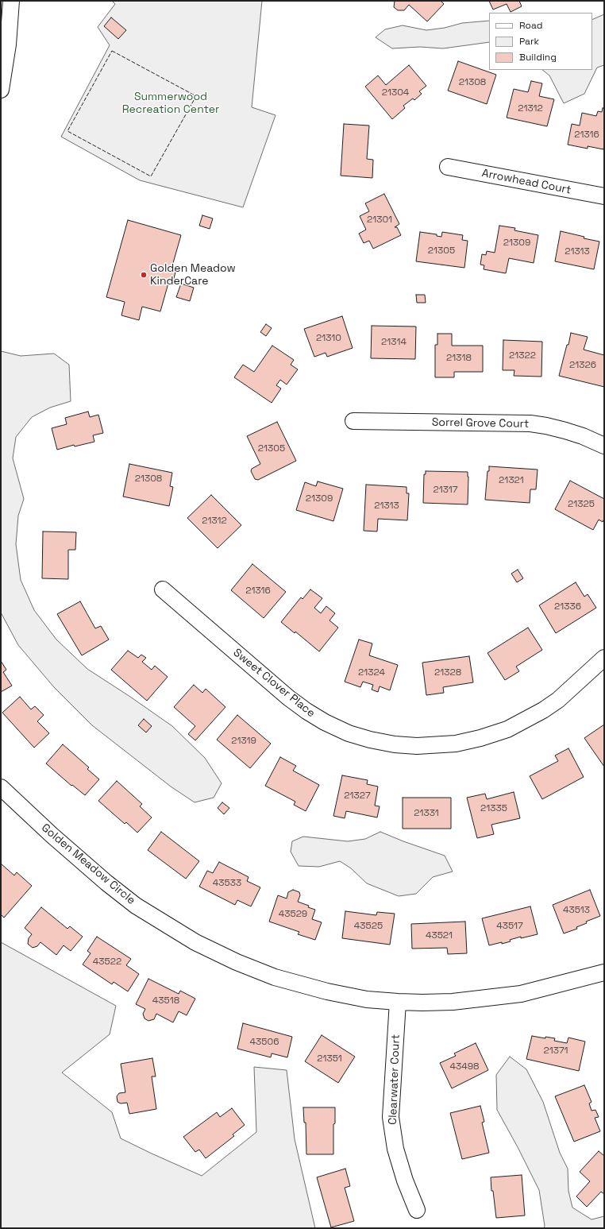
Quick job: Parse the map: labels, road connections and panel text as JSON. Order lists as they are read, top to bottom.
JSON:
{
  "streets": {
    "street": [
      "Arrowhead Court",
      "Sorrel Grove Court",
      "Sweet Clover Place",
      "Golden Meadow Circle",
      "Clearwater Court"
    ]
  },
  "crossings": [
    ["Golden Meadow Circle", "Clearwater Court"]
  ],
  "parks": ["Summerwood Recreation Center"],
  "places": ["Golden Meadow KinderCare"],
  "house_numbers": [
    "21308",
    "21304",
    "21312",
    "21316",
    "21301",
    "21309",
    "21305",
    "21313",
    "21310",
    "21314",
    "21322",
    "21318",
    "21326",
    "21305",
    "21308",
    "21321",
    "21317",
    "21309",
    "21325",
    "21313",
    "21312",
    "21316",
    "21336",
    "21324",
    "21328",
    "21319",
    "21327",
    "21335",
    "21331",
    "43533",
    "43513",
    "43529",
    "43525",
    "43517",
    "43521",
    "43522",
    "43518",
    "43506",
    "21371",
    "21351",
    "43498"
  ],
  "legend": ["Road", "Park", "Building"]
}
